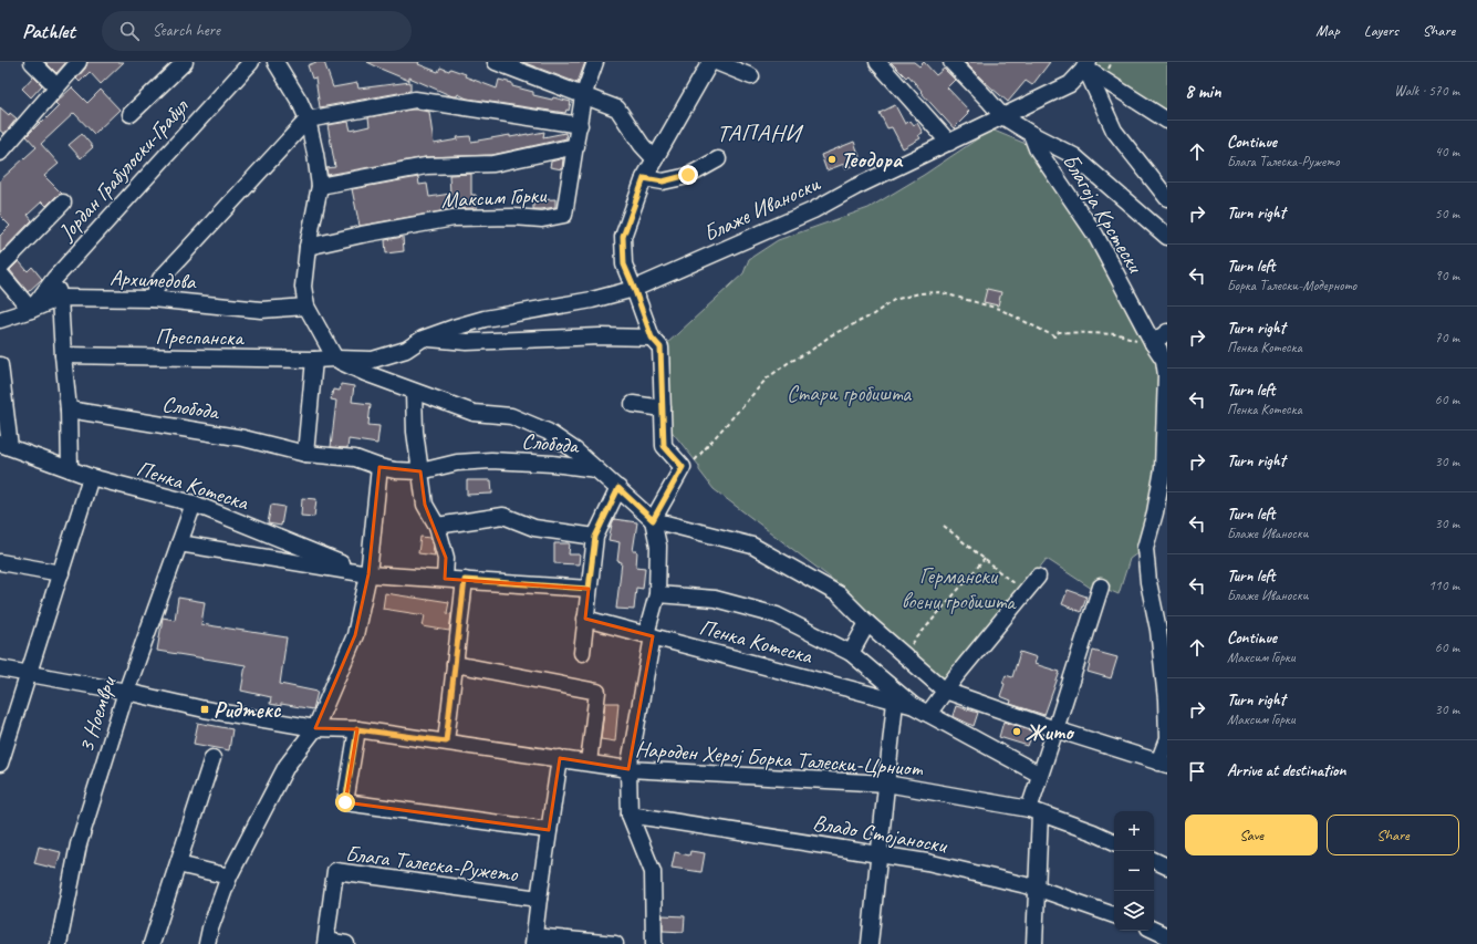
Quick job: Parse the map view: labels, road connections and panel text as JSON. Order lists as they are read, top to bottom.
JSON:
{
  "streets": {
    "street": [
      "Јордан Грабулоски-Грабул",
      "Максим Горки",
      "Блаже Иваноски",
      "Благоја Крстески",
      "Архимедова",
      "Преспанска",
      "Слобода",
      "Пенка Котеска",
      "3 Ноември",
      "Народен Херој Борка Талески-Црниот",
      "Владо Стојаноски",
      "Блага Талеска-Ружето"
    ]
  },
  "crossings": [
    ["Јордан Грабулоски-Грабул", "Архимедова"],
    ["Блаже Иваноски", "Преспанска"],
    ["Пенка Котеска", "3 Ноември"],
    ["3 Ноември", "Народен Херој Борка Талески-Црниот"],
    ["Народен Херој Борка Талески-Црниот", "Блага Талеска-Ружето"]
  ],
  "districts": ["ТАПАНИ"],
  "parks": ["Стари гробишта", "Германски воени гробишта"],
  "places": {
    "other": ["Теодора", "Жито"],
    "transit": ["Ридтекс"]
  },
  "page": {
    "header": "Pathlet",
    "search": "Search here",
    "nav": ["Map", "Layers", "Share"],
    "heading": ["8 min", "Walk · 570 m"],
    "list": [
      ["Continue", "Блага Талеска-Ружето", "40 m"],
      ["Turn right", "50 m"],
      ["Turn left", "Борка Талески-Модерното", "90 m"],
      ["Turn right", "Пенка Котеска", "70 m"],
      ["Turn left", "Пенка Котеска", "60 m"],
      ["Turn right", "30 m"],
      ["Turn left", "Блаже Иваноски", "30 m"],
      ["Turn left", "Блаже Иваноски", "110 m"],
      ["Continue", "Максим Горки", "60 m"],
      ["Turn right", "Максим Горки", "30 m"],
      "Arrive at destination"
    ],
    "buttons": ["Save", "Share"],
    "map_buttons": ["+", "−"]
  }
}
